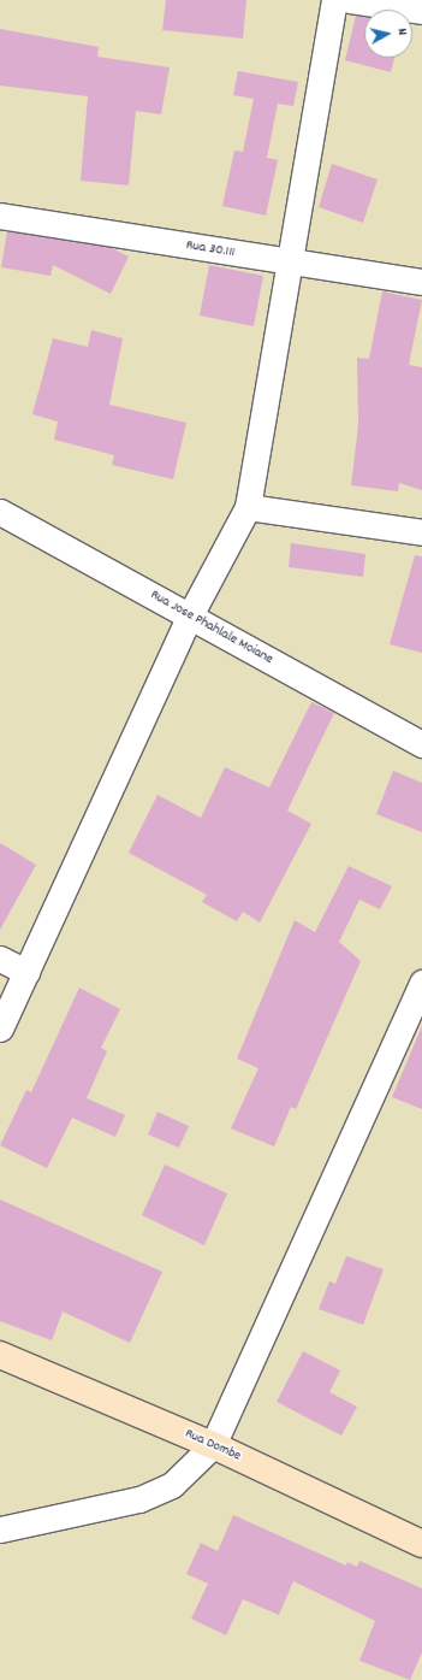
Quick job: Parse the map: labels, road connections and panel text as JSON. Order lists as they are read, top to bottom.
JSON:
{
  "streets": {
    "street": ["Rua 30.111", "Rua Jose Phahlale Moiane", "Rua Dombe"]
  },
  "north": "right"
}
